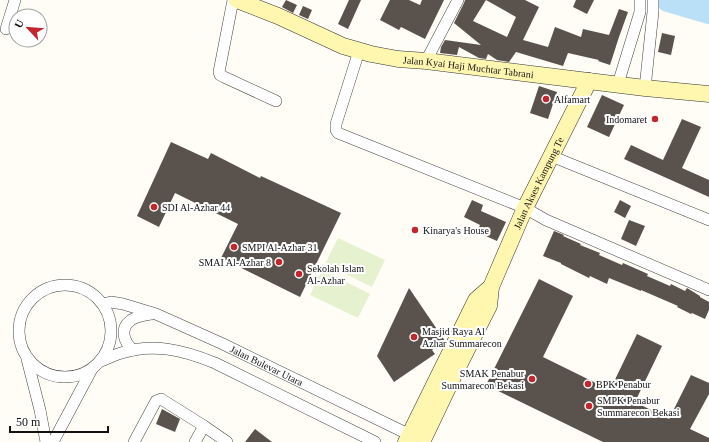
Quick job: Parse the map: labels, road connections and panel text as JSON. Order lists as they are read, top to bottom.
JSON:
{
  "streets": {
    "street": ["Jalan Kyai Haji Muchtar Tabrani", "Jalan Akses Kampung Te", "Jalan Bulevar Utara"]
  },
  "crossings": [
    ["Jalan Kyai Haji Muchtar Tabrani", "Jalan Akses Kampung Te"],
    ["Jalan Akses Kampung Te", "Jalan Bulevar Utara"]
  ],
  "places": [
    "Alfamart",
    "Indomaret",
    "SDI Al-Azhar 44",
    "Kinarya's House",
    "SMPI Al-Azhar 31",
    "SMAI Al-Azhar 8",
    "Sekolah Islam Al-Azhar",
    "Masjid Raya Al Azhar Summarecon",
    "SMAK Penabur Summarecon Bekasi",
    "BPK Penabur",
    "SMPK Penabur Summarecon Bekasi"
  ],
  "scale_bar": "50 m",
  "north": "top left"
}
